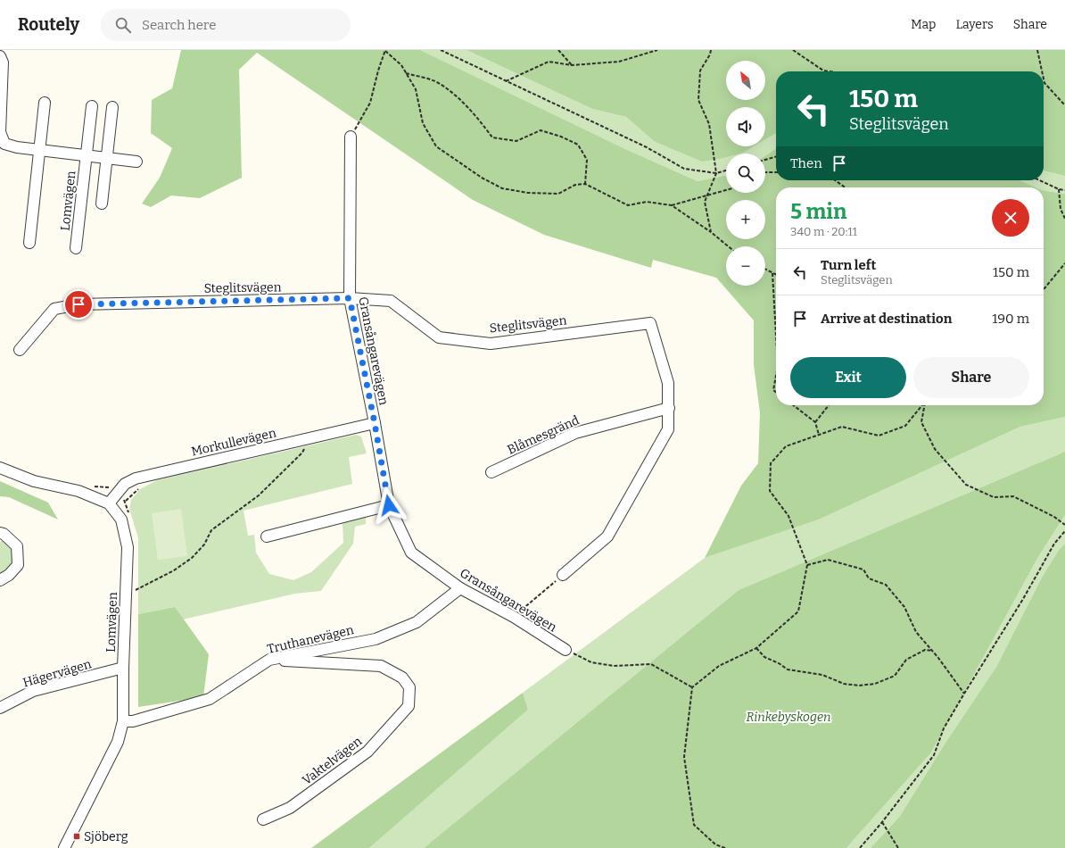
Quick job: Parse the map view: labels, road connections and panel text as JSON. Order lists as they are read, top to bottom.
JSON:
{
  "streets": {
    "street": [
      "Lomvägen",
      "Steglitsvägen",
      "Gransångarevägen",
      "Blåmesgränd",
      "Morkullevägen",
      "Truthanevägen",
      "Hägervägen",
      "Vaktelvägen"
    ]
  },
  "crossings": [
    ["Lomvägen", "Morkullevägen"],
    ["Lomvägen", "Truthanevägen"],
    ["Lomvägen", "Hägervägen"],
    ["Steglitsvägen", "Gransångarevägen"],
    ["Steglitsvägen", "Blåmesgränd"],
    ["Gransångarevägen", "Morkullevägen"],
    ["Gransångarevägen", "Truthanevägen"],
    ["Truthanevägen", "Vaktelvägen"]
  ],
  "parks": ["Rinkebyskogen"],
  "places": {
    "transit": ["Sjöberg"]
  },
  "north": "top left",
  "page": {
    "header": "Routely",
    "search": "Search here",
    "nav": ["Map", "Layers", "Share"],
    "map_buttons": ["+", "−"],
    "turn": ["150 m", "Steglitsvägen"],
    "then": "Then",
    "heading": ["5 min", "340 m · 20:11"],
    "list": [
      {
        "name": "Turn left",
        "note": "Steglitsvägen",
        "value": "150 m"
      },
      {
        "name": "Arrive at destination",
        "value": "190 m"
      }
    ],
    "buttons": ["Exit", "Share"]
  }
}
